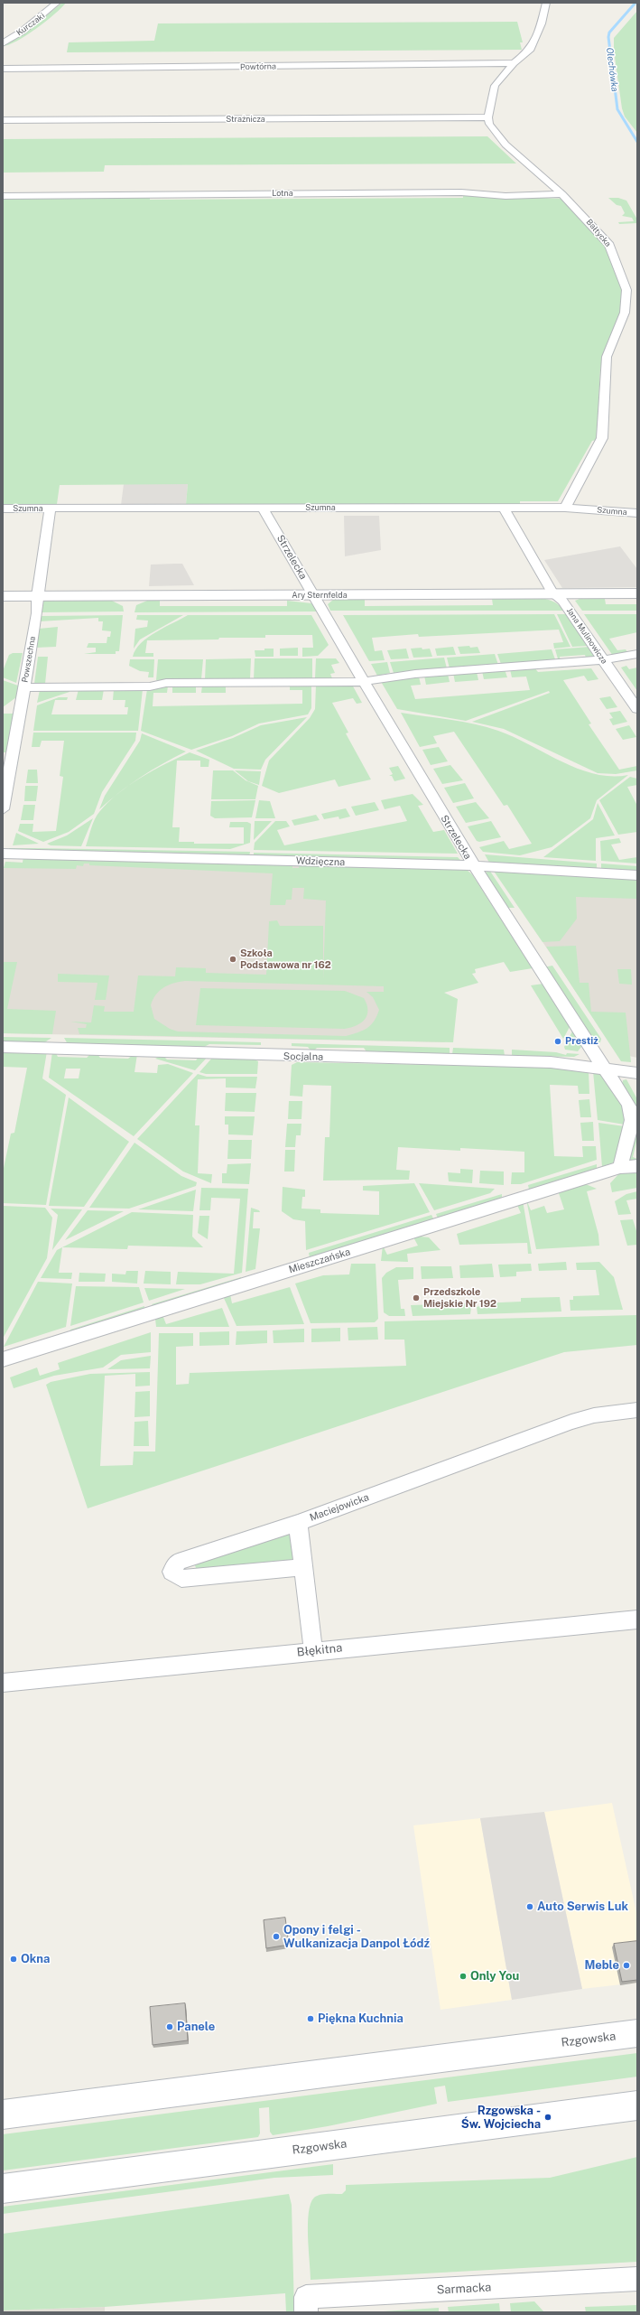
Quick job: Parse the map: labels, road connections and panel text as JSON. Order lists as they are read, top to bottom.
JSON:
{
  "streets": {
    "main road": ["Rzgowska"],
    "street": [
      "Kurczaki",
      "Powtórna",
      "Strażnicza",
      "Lotna",
      "Bałtycka",
      "Szumna",
      "Strzelecka",
      "Ary Sternfelda",
      "Jana Mulinowicza",
      "Powszechna",
      "Wdzięczna",
      "Socjalna",
      "Mieszczańska",
      "Maciejowicka",
      "Błękitna",
      "Sarmacka"
    ]
  },
  "crossings": [
    ["Strażnicza", "Bałtycka"],
    ["Lotna", "Bałtycka"],
    ["Bałtycka", "Szumna"],
    ["Szumna", "Strzelecka"],
    ["Szumna", "Jana Mulinowicza"],
    ["Szumna", "Powszechna"],
    ["Strzelecka", "Ary Sternfelda"],
    ["Strzelecka", "Wdzięczna"],
    ["Strzelecka", "Socjalna"],
    ["Strzelecka", "Mieszczańska"],
    ["Ary Sternfelda", "Jana Mulinowicza"],
    ["Ary Sternfelda", "Powszechna"]
  ],
  "water": ["Olechówka"],
  "places": [
    "Szkoła Podstawowa nr 162",
    "Prestiż",
    "Przedszkole Miejskie Nr 192",
    "Auto Serwis Luk",
    "Opony i felgi - Wulkanizacja Danpol Łódź",
    "Okna",
    "Meble",
    "Only You",
    "Piękna Kuchnia",
    "Panele",
    "Rzgowska - Św. Wojciecha"
  ]
}
